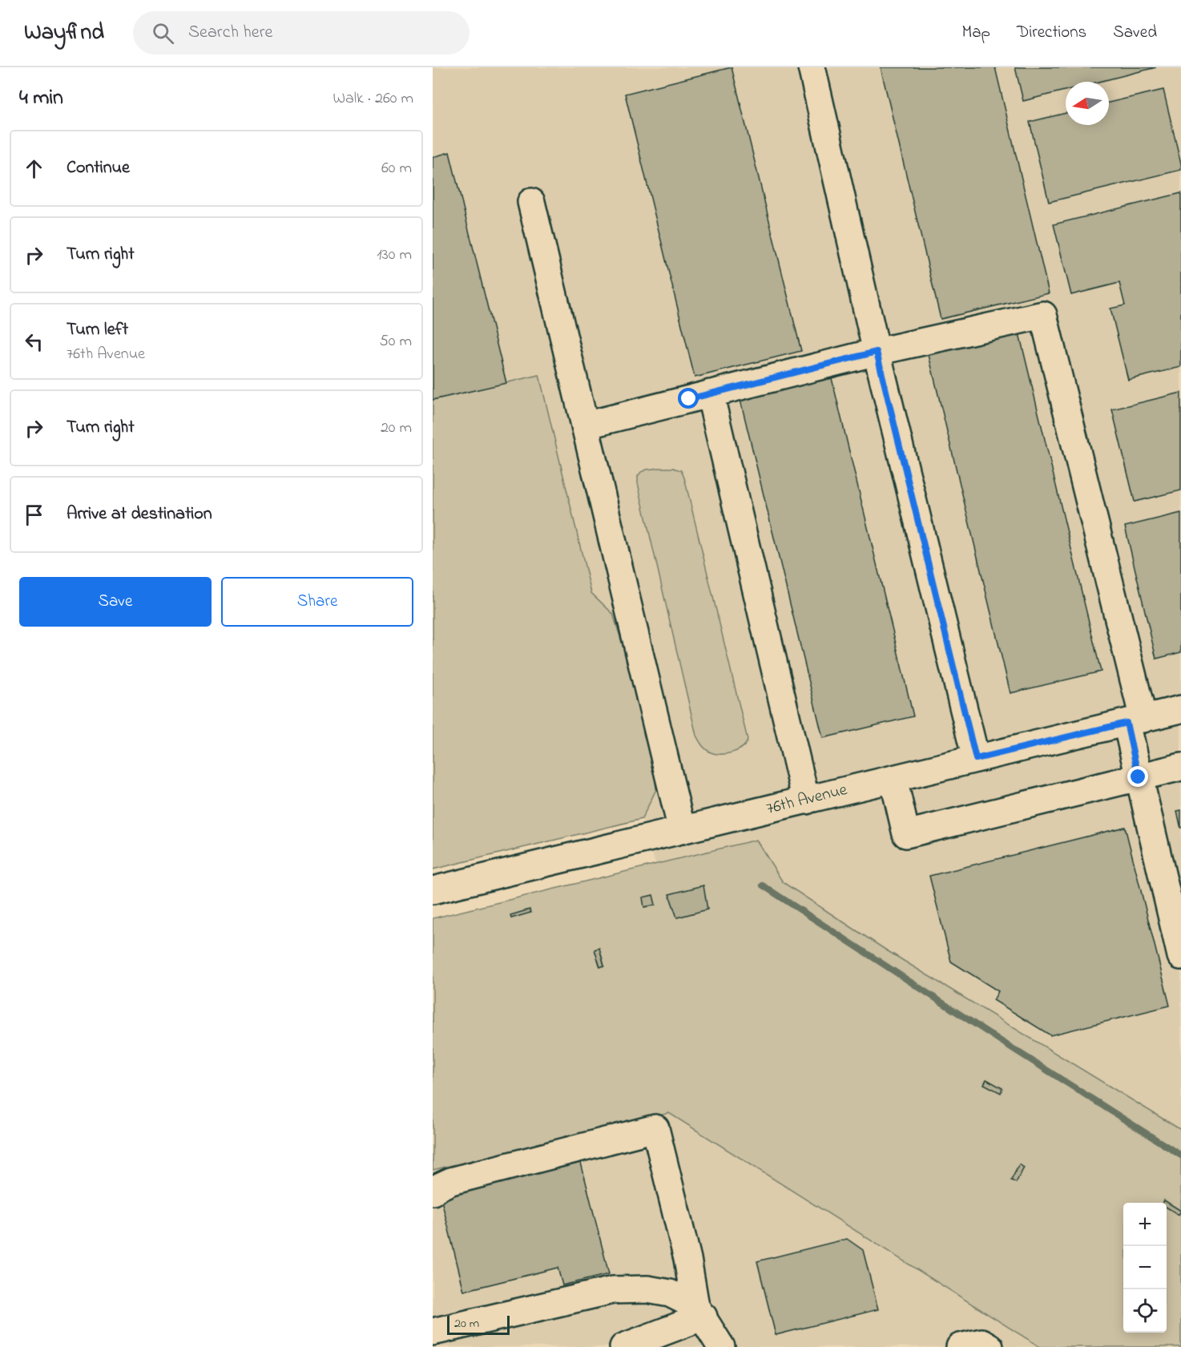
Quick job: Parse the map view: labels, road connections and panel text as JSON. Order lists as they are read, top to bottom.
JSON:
{
  "streets": {
    "street": ["76th Avenue"]
  },
  "scale_bar": "20 m",
  "north": "left",
  "page": {
    "header": "Wayfind",
    "search": "Search here",
    "nav": ["Map", "Directions", "Saved"],
    "heading": ["4 min", "Walk · 260 m"],
    "list": [
      ["Continue", "60 m"],
      ["Turn right", "130 m"],
      ["Turn left", "76th Avenue", "50 m"],
      ["Turn right", "20 m"],
      "Arrive at destination"
    ],
    "buttons": ["Save", "Share"],
    "map_buttons": ["+", "−"],
    "scale": "20 m"
  }
}
